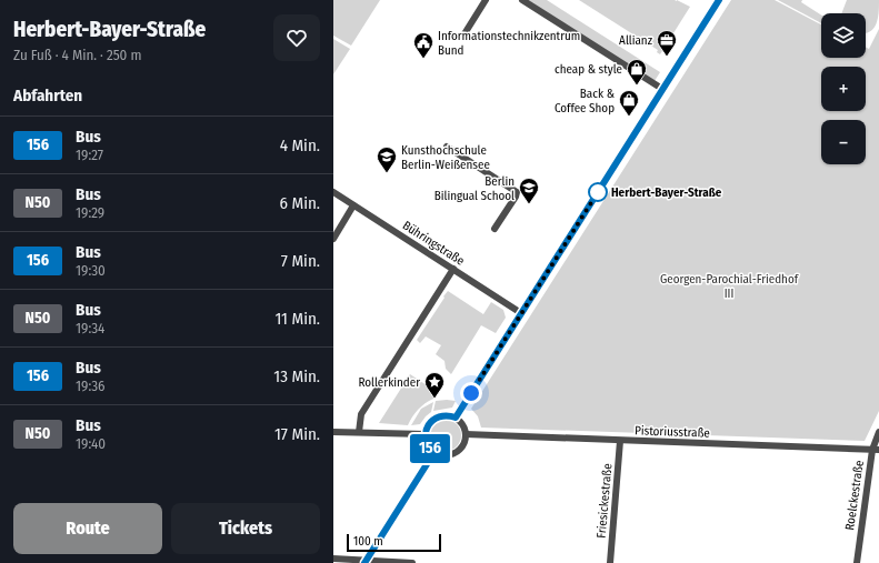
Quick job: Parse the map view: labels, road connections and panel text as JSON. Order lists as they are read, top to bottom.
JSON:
{
  "streets": {
    "street": [
      "Bühringstraße",
      "Pistoriusstraße",
      "Roelckestraße",
      "Friesickestraße"
    ]
  },
  "crossings": [
    ["Pistoriusstraße", "Roelckestraße"],
    ["Pistoriusstraße", "Friesickestraße"]
  ],
  "parks": ["Georgen-Parochial-Friedhof III"],
  "places": {
    "office": ["Allianz"],
    "public building": ["Informationstechnikzentrum Bund"],
    "shop": ["cheap & style", "Back & Coffee Shop"],
    "school or university": ["Kunsthochschule Berlin-Weißensee", "Berlin Bilingual School"],
    "other": ["Herbert-Bayer-Straße"],
    "place": ["Rollerkinder"]
  },
  "lines": ["bus line 156"],
  "scale_bar": "100 m",
  "page": {
    "heading": [
      ["Herbert-Bayer-Straße", "Zu Fuß · 4 Min. · 250 m"],
      "Abfahrten"
    ],
    "on_map": "156",
    "map_buttons": ["+", "−"],
    "list": [
      {
        "mark": "156",
        "name": "Bus",
        "note": "19:27",
        "value": "4 Min."
      },
      {
        "mark": "N50",
        "name": "Bus",
        "note": "19:29",
        "value": "6 Min."
      },
      {
        "mark": "156",
        "name": "Bus",
        "note": "19:30",
        "value": "7 Min."
      },
      {
        "mark": "N50",
        "name": "Bus",
        "note": "19:34",
        "value": "11 Min."
      },
      {
        "mark": "156",
        "name": "Bus",
        "note": "19:36",
        "value": "13 Min."
      },
      {
        "mark": "N50",
        "name": "Bus",
        "note": "19:40",
        "value": "17 Min."
      }
    ],
    "buttons": ["Route", "Tickets"],
    "scale": "100 m"
  }
}
